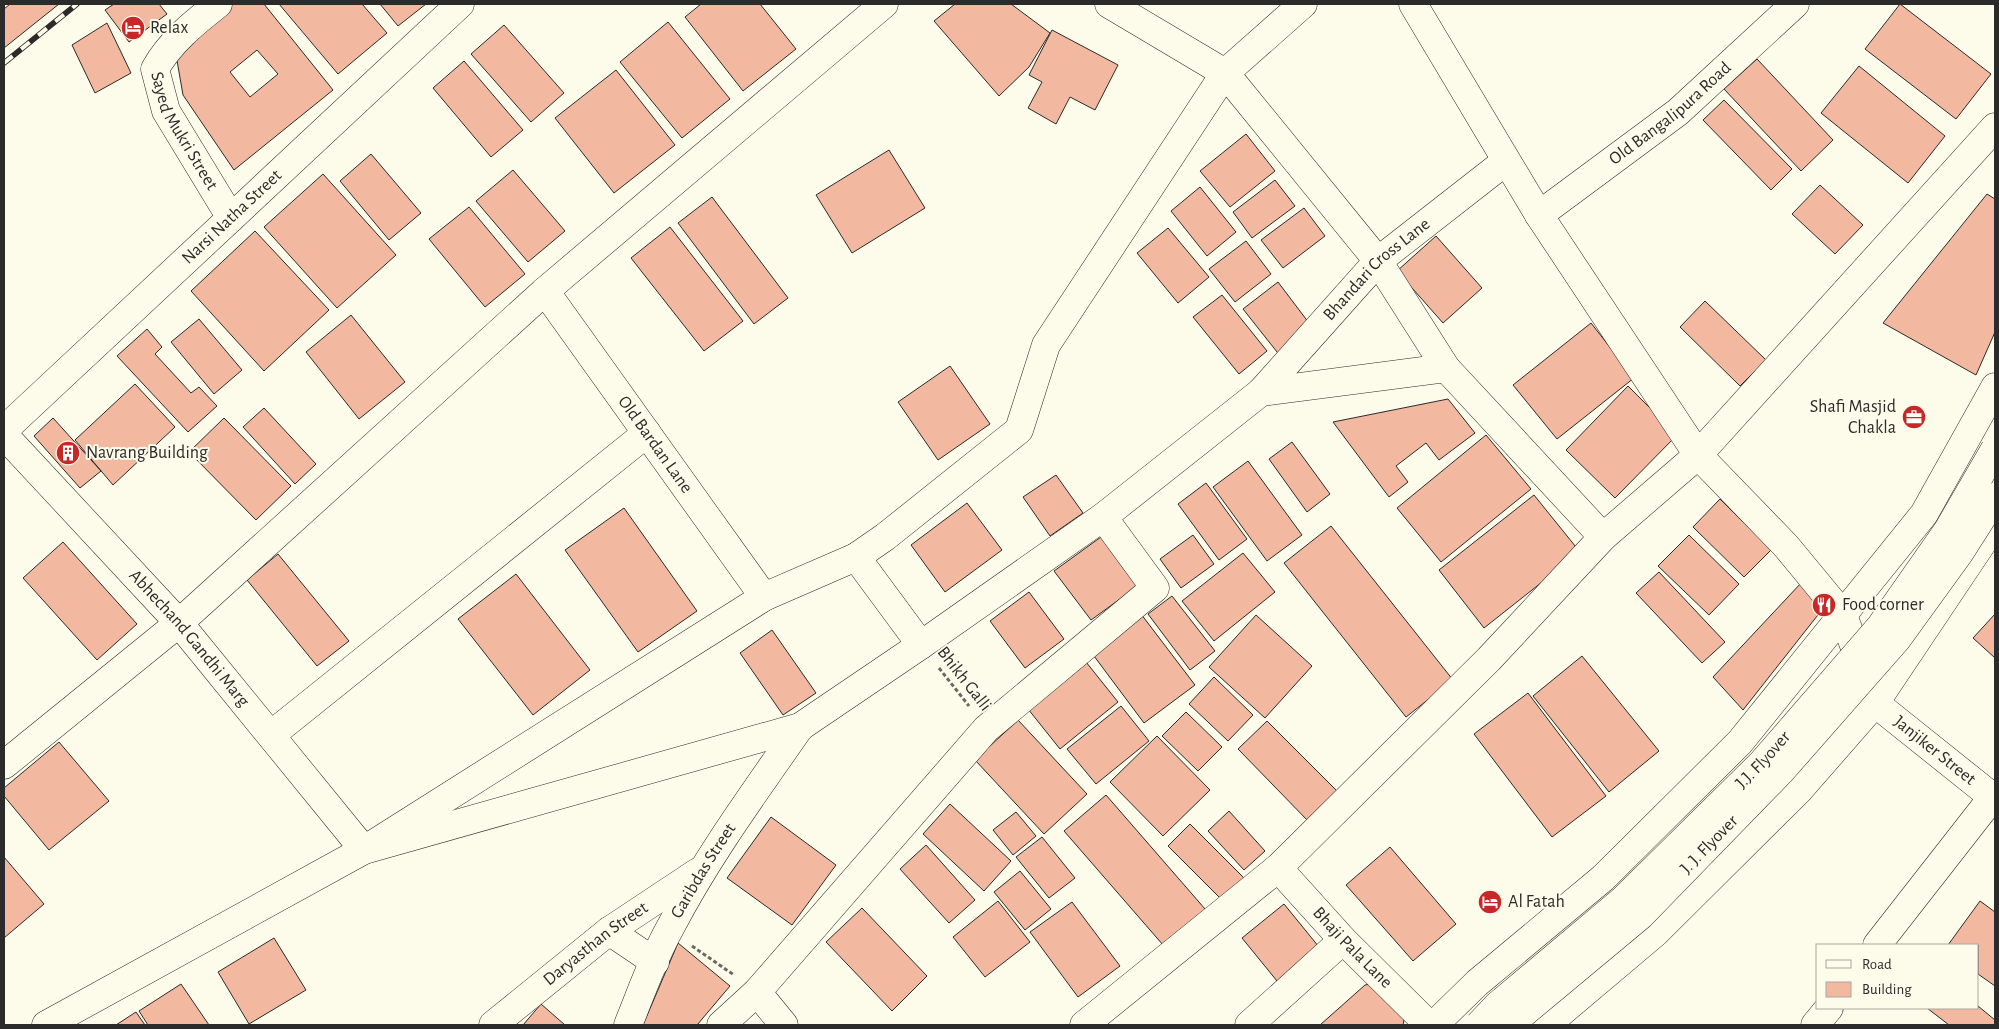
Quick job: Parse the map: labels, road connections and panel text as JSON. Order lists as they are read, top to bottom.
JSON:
{
  "streets": {
    "street": [
      "Old Bangalipura Road",
      "Sayed Mukri Street",
      "Narsi Natha Street",
      "Bhandari Cross Lane",
      "Old Bardan Lane",
      "Abhechand Gandhi Marg",
      "Janjiker Street",
      "J.J. Flyover",
      "J. J. Flyover",
      "Garibdas Street",
      "Daryasthan Street",
      "Bhaji Pala Lane"
    ],
    "path": ["Bhikh Galli"]
  },
  "crossings": [
    ["Sayed Mukri Street", "Narsi Natha Street"],
    ["Bhandari Cross Lane", "Bhikh Galli"],
    ["Bhandari Cross Lane", "Garibdas Street"],
    ["Garibdas Street", "Daryasthan Street"]
  ],
  "places": {
    "hotel": ["Relax", "Al Fatah"],
    "office": ["Shafi Masjid Chakla"],
    "building": ["Navrang Building"],
    "restaurant": ["Food corner"]
  },
  "legend": ["Road", "Building"]
}
